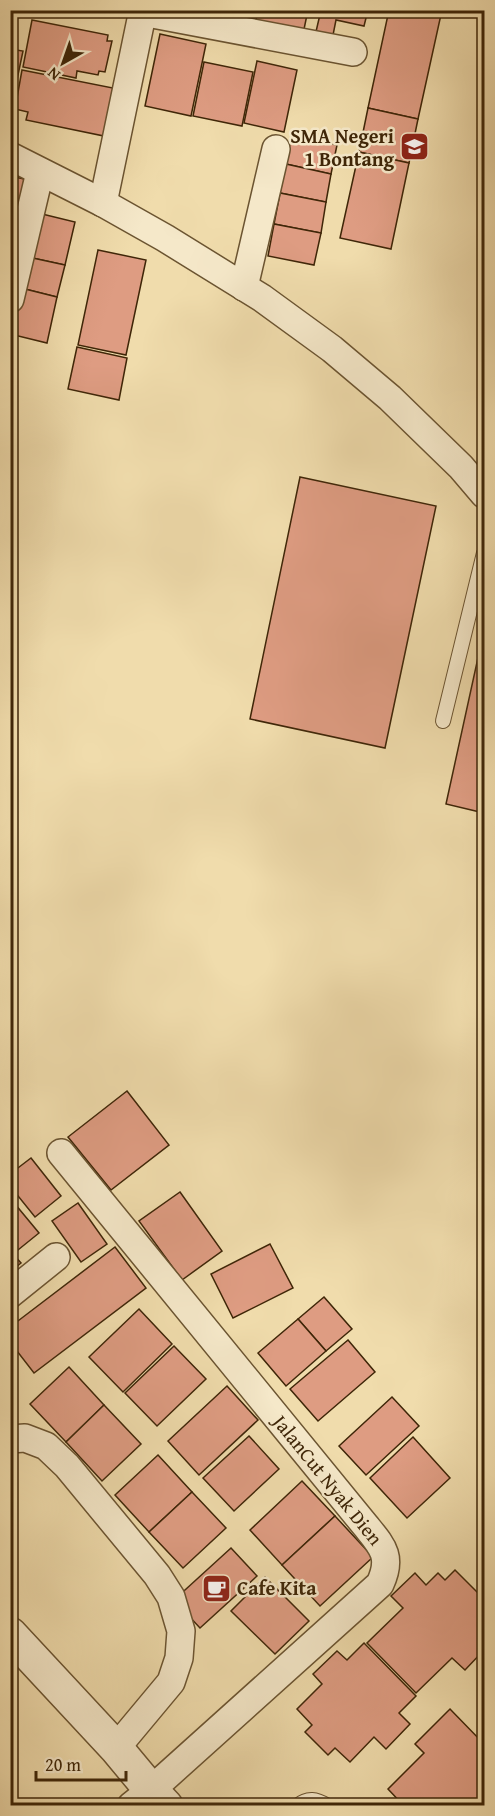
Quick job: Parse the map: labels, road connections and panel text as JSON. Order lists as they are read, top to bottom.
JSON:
{
  "streets": {
    "street": ["JalanCut Nyak Dien"]
  },
  "places": {
    "school or university": ["SMA Negeri 1 Bontang"],
    "cafe": ["Cafe Kita"]
  },
  "scale_bar": "20 m",
  "north": "bottom left"
}
